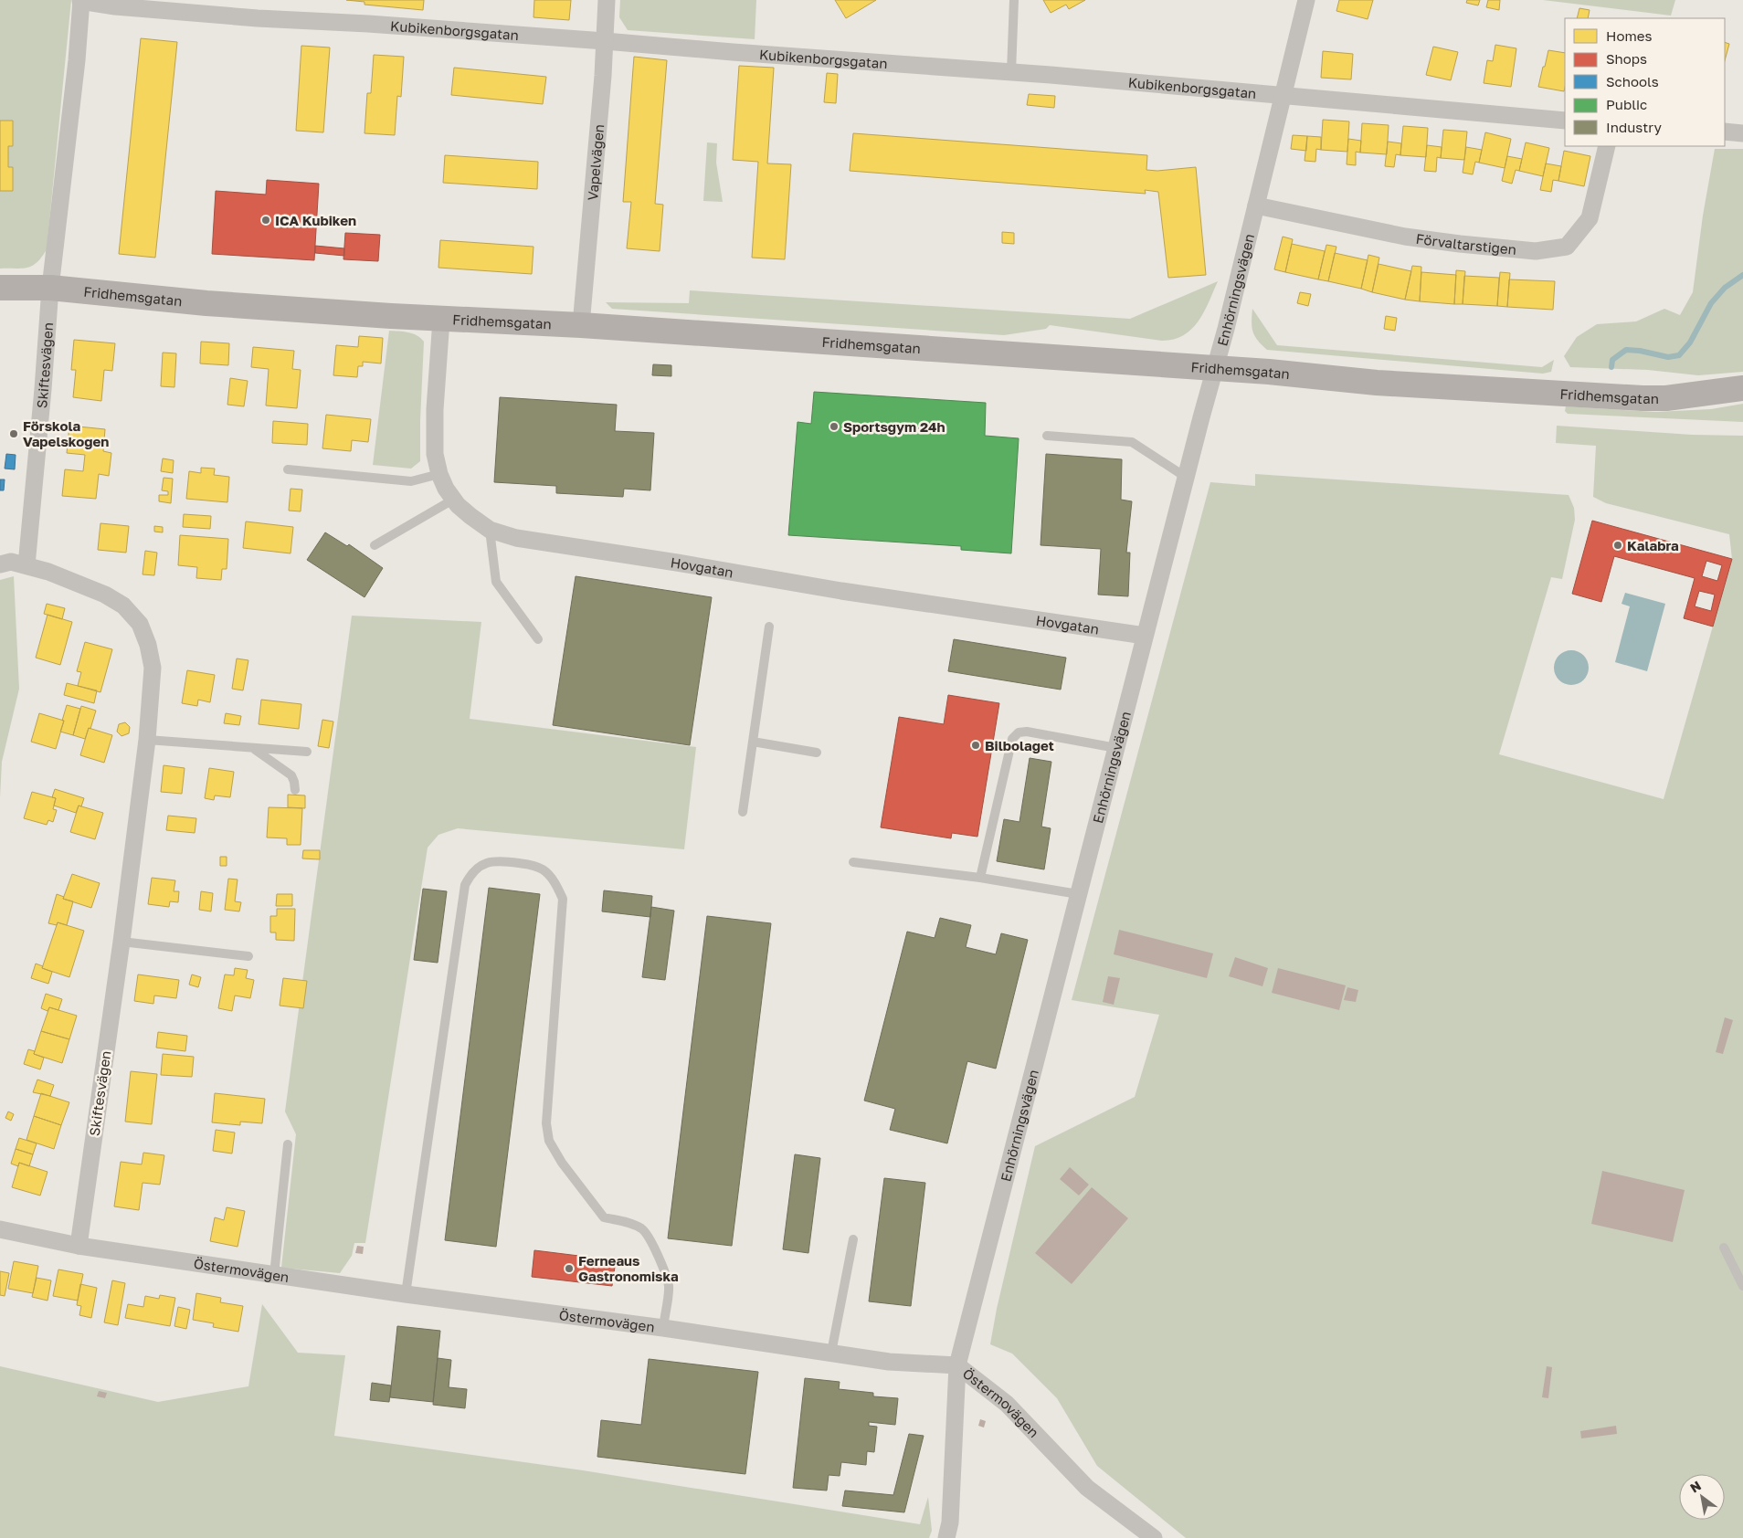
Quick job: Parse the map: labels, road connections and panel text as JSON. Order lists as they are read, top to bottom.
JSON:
{
  "streets": {
    "street": [
      "Kubikenborgsgatan",
      "Vapelvägen",
      "Förvaltarstigen",
      "Enhörningsvägen",
      "Fridhemsgatan",
      "Skiftesvägen",
      "Hovgatan",
      "Östermovägen"
    ]
  },
  "crossings": [
    ["Kubikenborgsgatan", "Vapelvägen"],
    ["Kubikenborgsgatan", "Enhörningsvägen"],
    ["Kubikenborgsgatan", "Skiftesvägen"],
    ["Vapelvägen", "Fridhemsgatan"],
    ["Förvaltarstigen", "Enhörningsvägen"],
    ["Enhörningsvägen", "Fridhemsgatan"],
    ["Enhörningsvägen", "Hovgatan"],
    ["Enhörningsvägen", "Östermovägen"],
    ["Fridhemsgatan", "Skiftesvägen"],
    ["Fridhemsgatan", "Hovgatan"],
    ["Skiftesvägen", "Östermovägen"]
  ],
  "places": [
    "ICA Kubiken",
    "Sportsgym 24h",
    "Förskola Vapelskogen",
    "Kalabra",
    "Bilbolaget",
    "Ferneaus Gastronomiska"
  ],
  "legend": [
    "Homes",
    "Shops",
    "Schools",
    "Public",
    "Industry"
  ],
  "north": "top left"
}
